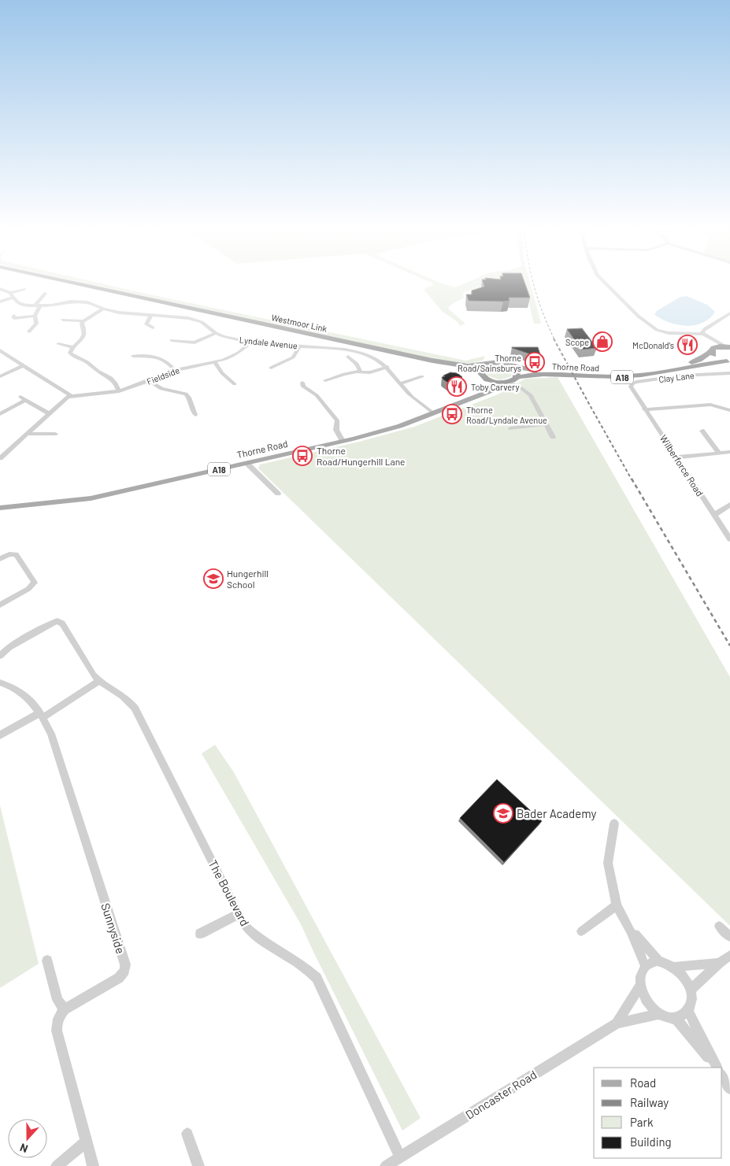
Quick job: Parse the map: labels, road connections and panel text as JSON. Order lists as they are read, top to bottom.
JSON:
{
  "streets": {
    "highway": ["Westmoor Link", "Thorne Road", "A18"],
    "street": [
      "Lyndale Avenue",
      "Fieldside",
      "Clay Lane",
      "Wilberforce Road",
      "The Boulevard",
      "Sunnyside",
      "Doncaster Road"
    ]
  },
  "crossings": [
    ["Westmoor Link", "A18"],
    ["Lyndale Avenue", "Thorne Road"],
    ["Lyndale Avenue", "Fieldside"],
    ["Thorne Road", "A18"],
    ["Clay Lane", "Wilberforce Road"],
    ["The Boulevard", "Doncaster Road"]
  ],
  "places": {
    "shop": ["Scope"],
    "restaurant": ["McDonald's", "Toby Carvery"],
    "bus stop": ["Thorne Road/Sainsburys", "Thorne Road/Lyndale Avenue", "Thorne Road/Hungerhill Lane"],
    "school or university": ["Hungerhill School", "Bader Academy"]
  },
  "legend": [
    "Road",
    "Railway",
    "Park",
    "Building"
  ],
  "north": "bottom"
}
